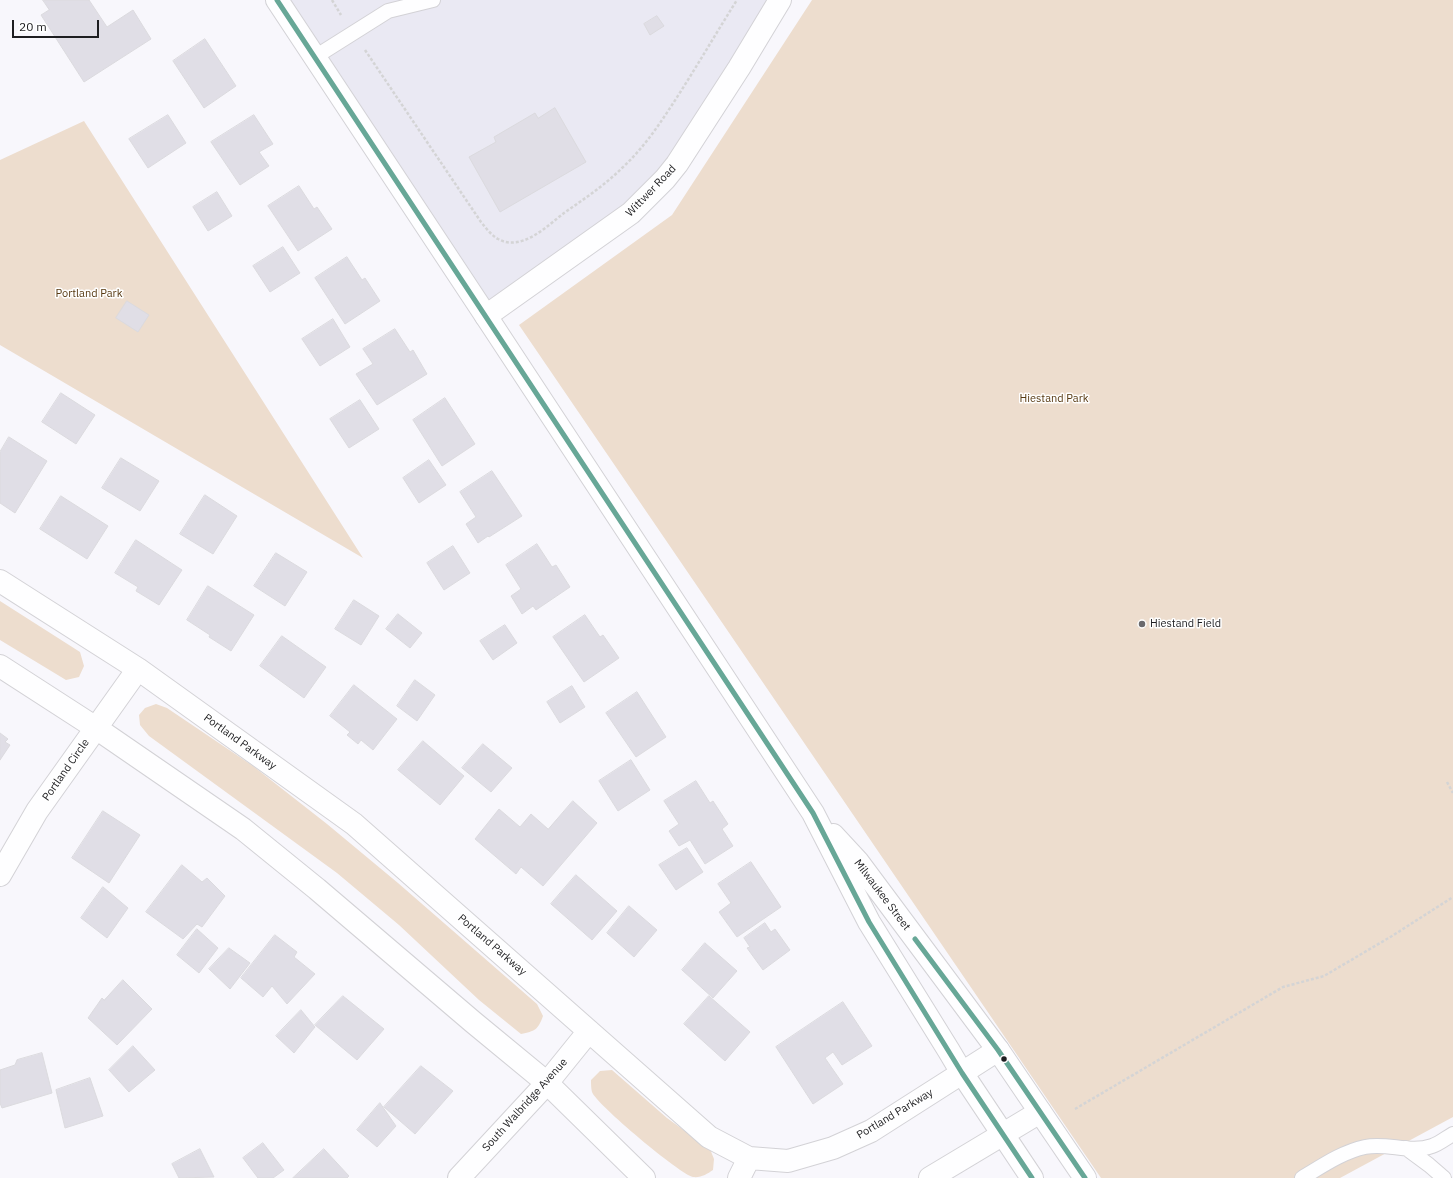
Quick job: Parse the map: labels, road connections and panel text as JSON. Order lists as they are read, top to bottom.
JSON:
{
  "streets": {
    "street": [
      "Wittwer Road",
      "Portland Parkway",
      "Portland Circle",
      "Milwaukee Street",
      "South Walbridge Avenue"
    ]
  },
  "crossings": [
    ["Wittwer Road", "Milwaukee Street"],
    ["Portland Parkway", "Portland Circle"],
    ["Portland Parkway", "Milwaukee Street"],
    ["Portland Parkway", "South Walbridge Avenue"]
  ],
  "parks": ["Portland Park", "Hiestand Park"],
  "places": ["Hiestand Field"],
  "scale_bar": "20 m"
}
